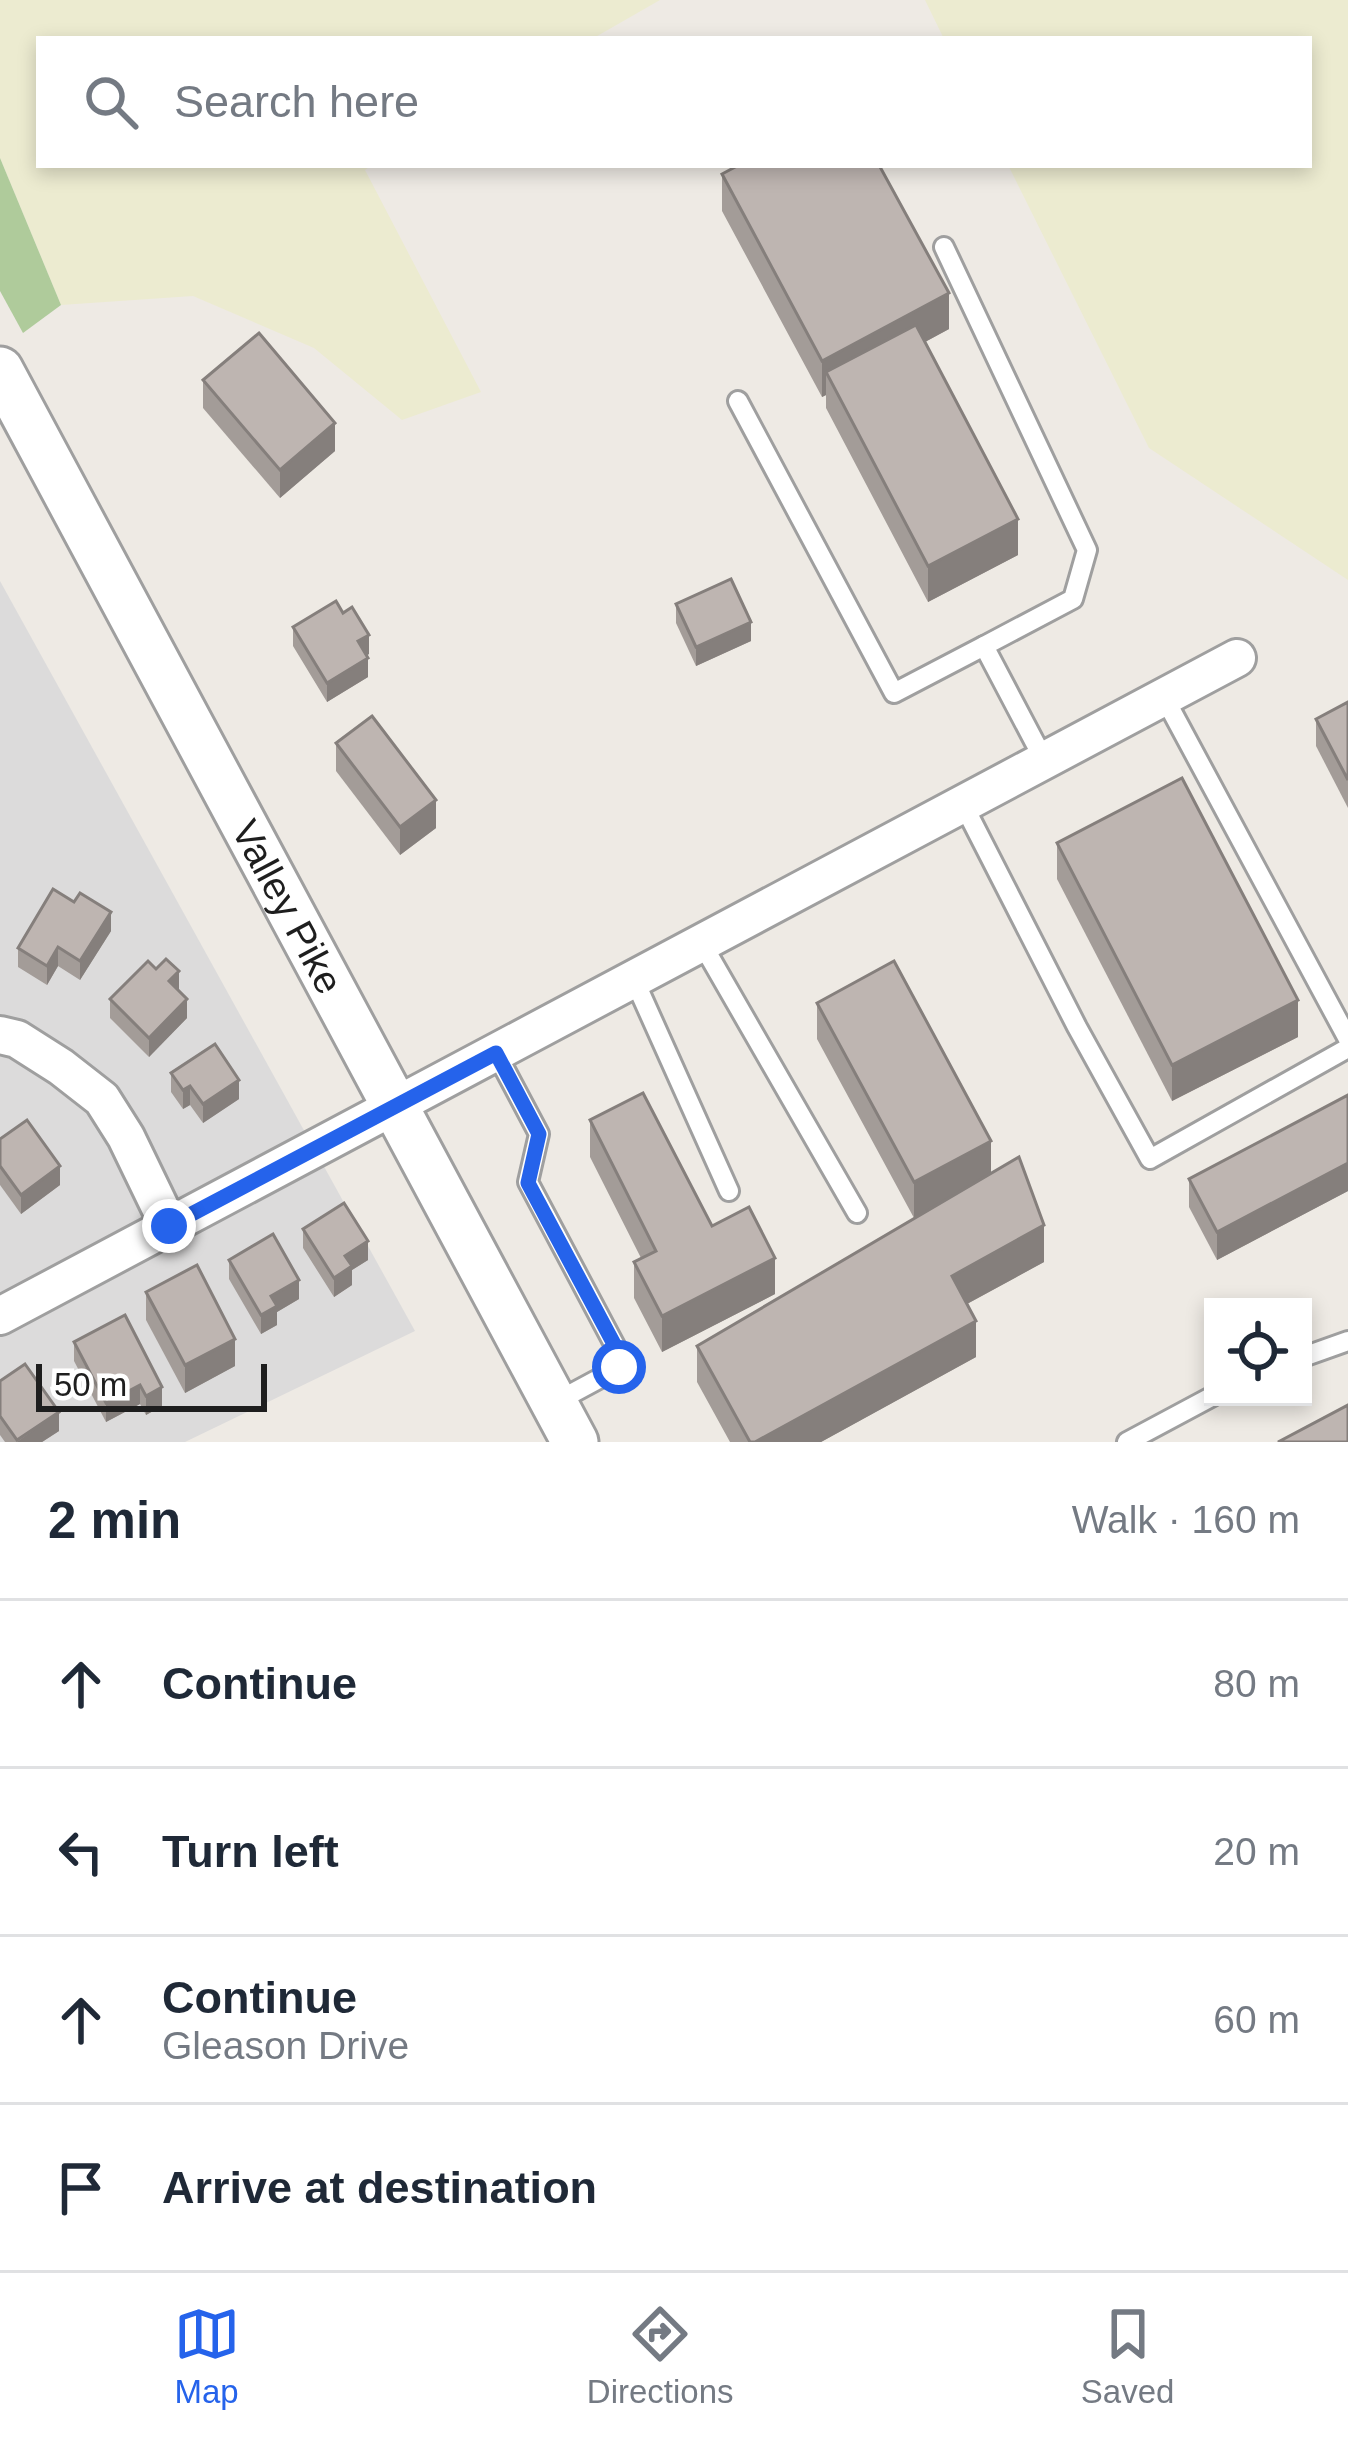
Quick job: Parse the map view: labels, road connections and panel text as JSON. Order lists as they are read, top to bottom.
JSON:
{
  "streets": {
    "street": ["Valley Pike"]
  },
  "scale_bar": "50 m",
  "page": {
    "search": "Search here",
    "scale": "50 m",
    "heading": ["2 min", "Walk · 160 m"],
    "list": [
      ["Continue", "80 m"],
      ["Turn left", "20 m"],
      ["Continue", "Gleason Drive", "60 m"],
      "Arrive at destination"
    ],
    "nav": ["Map", "Directions", "Saved"]
  }
}
